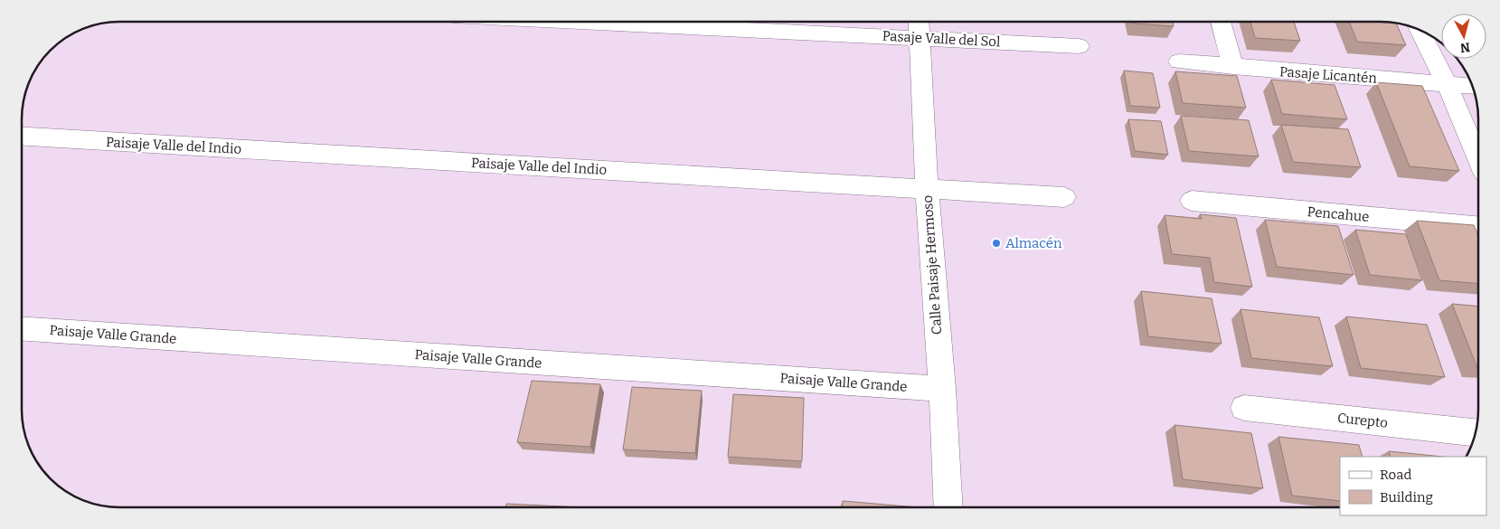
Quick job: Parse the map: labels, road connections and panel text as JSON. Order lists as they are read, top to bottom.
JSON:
{
  "streets": {
    "street": [
      "Pasaje Valle del Sol",
      "Pasaje Licantén",
      "Paisaje Valle del Indio",
      "Pencahue",
      "Calle Paisaje Hermoso",
      "Paisaje Valle Grande",
      "Curepto"
    ]
  },
  "crossings": [
    ["Pasaje Valle del Sol", "Calle Paisaje Hermoso"],
    ["Paisaje Valle del Indio", "Calle Paisaje Hermoso"],
    ["Calle Paisaje Hermoso", "Paisaje Valle Grande"]
  ],
  "places": ["Almacén"],
  "legend": ["Road", "Building"],
  "north": "bottom"
}
